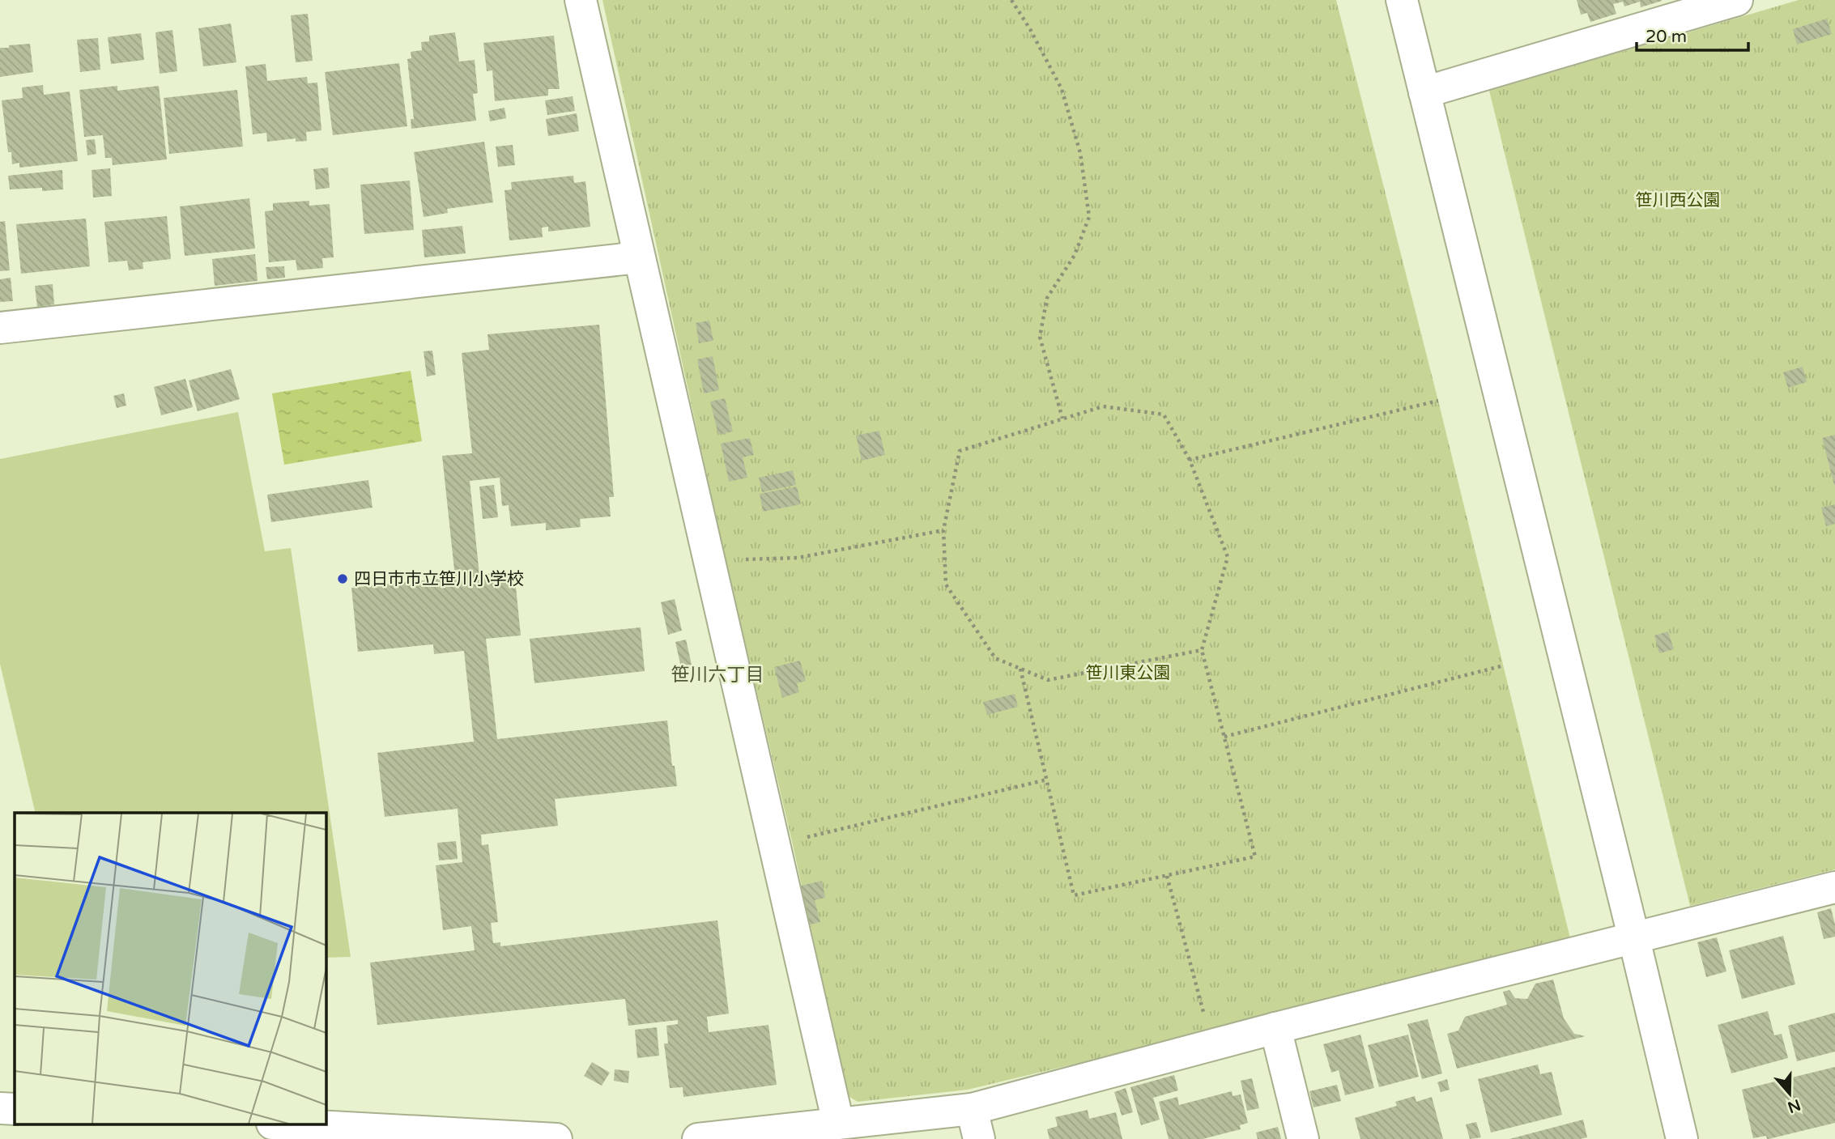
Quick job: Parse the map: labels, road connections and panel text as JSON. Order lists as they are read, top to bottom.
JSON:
{
  "districts": ["笹川六丁目"],
  "parks": ["笹川西公園", "笹川東公園"],
  "places": ["四日市市立笹川小学校"],
  "scale_bar": "20 m",
  "north": "bottom"
}
